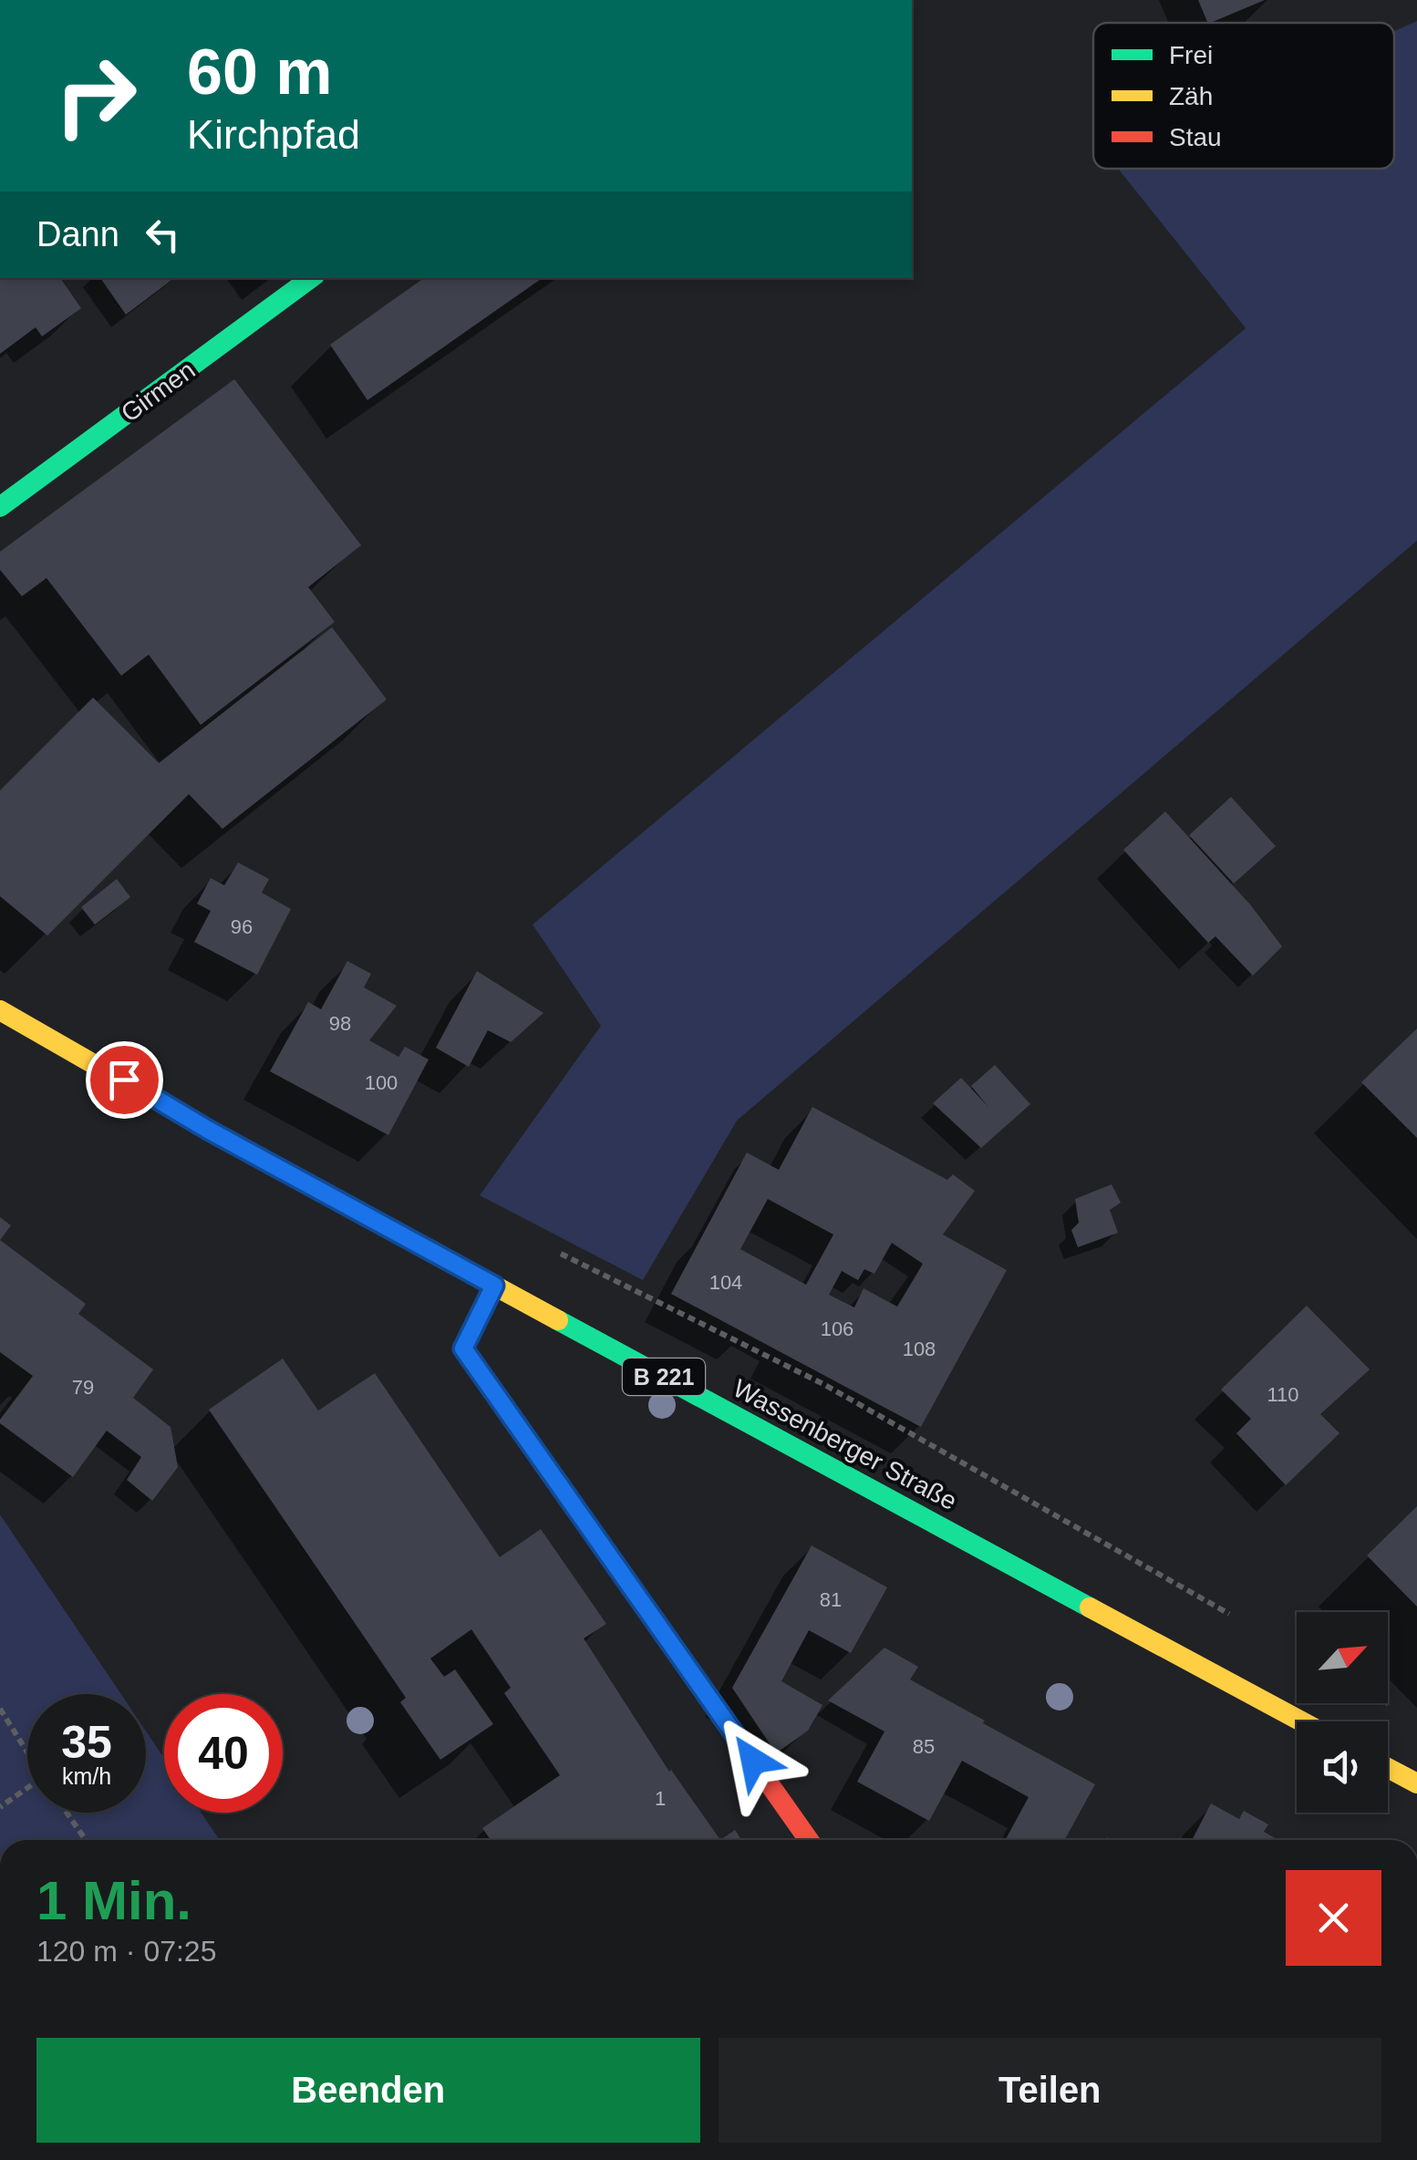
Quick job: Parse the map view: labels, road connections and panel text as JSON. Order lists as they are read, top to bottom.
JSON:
{
  "streets": {
    "main road": ["Girmen", "B 221", "Wassenberger Straße"]
  },
  "house_numbers": [
    "96",
    "98",
    "100",
    "104",
    "106",
    "108",
    "79",
    "110",
    "81",
    "85",
    "1"
  ],
  "legend": ["Frei", "Zäh", "Stau"],
  "north": "top right",
  "page": {
    "turn": ["60 m", "Kirchpfad"],
    "then": "Dann",
    "speed": "35 km/h",
    "limit": "40",
    "heading": ["1 Min.", "120 m · 07:25"],
    "buttons": ["Beenden", "Teilen"]
  }
}
